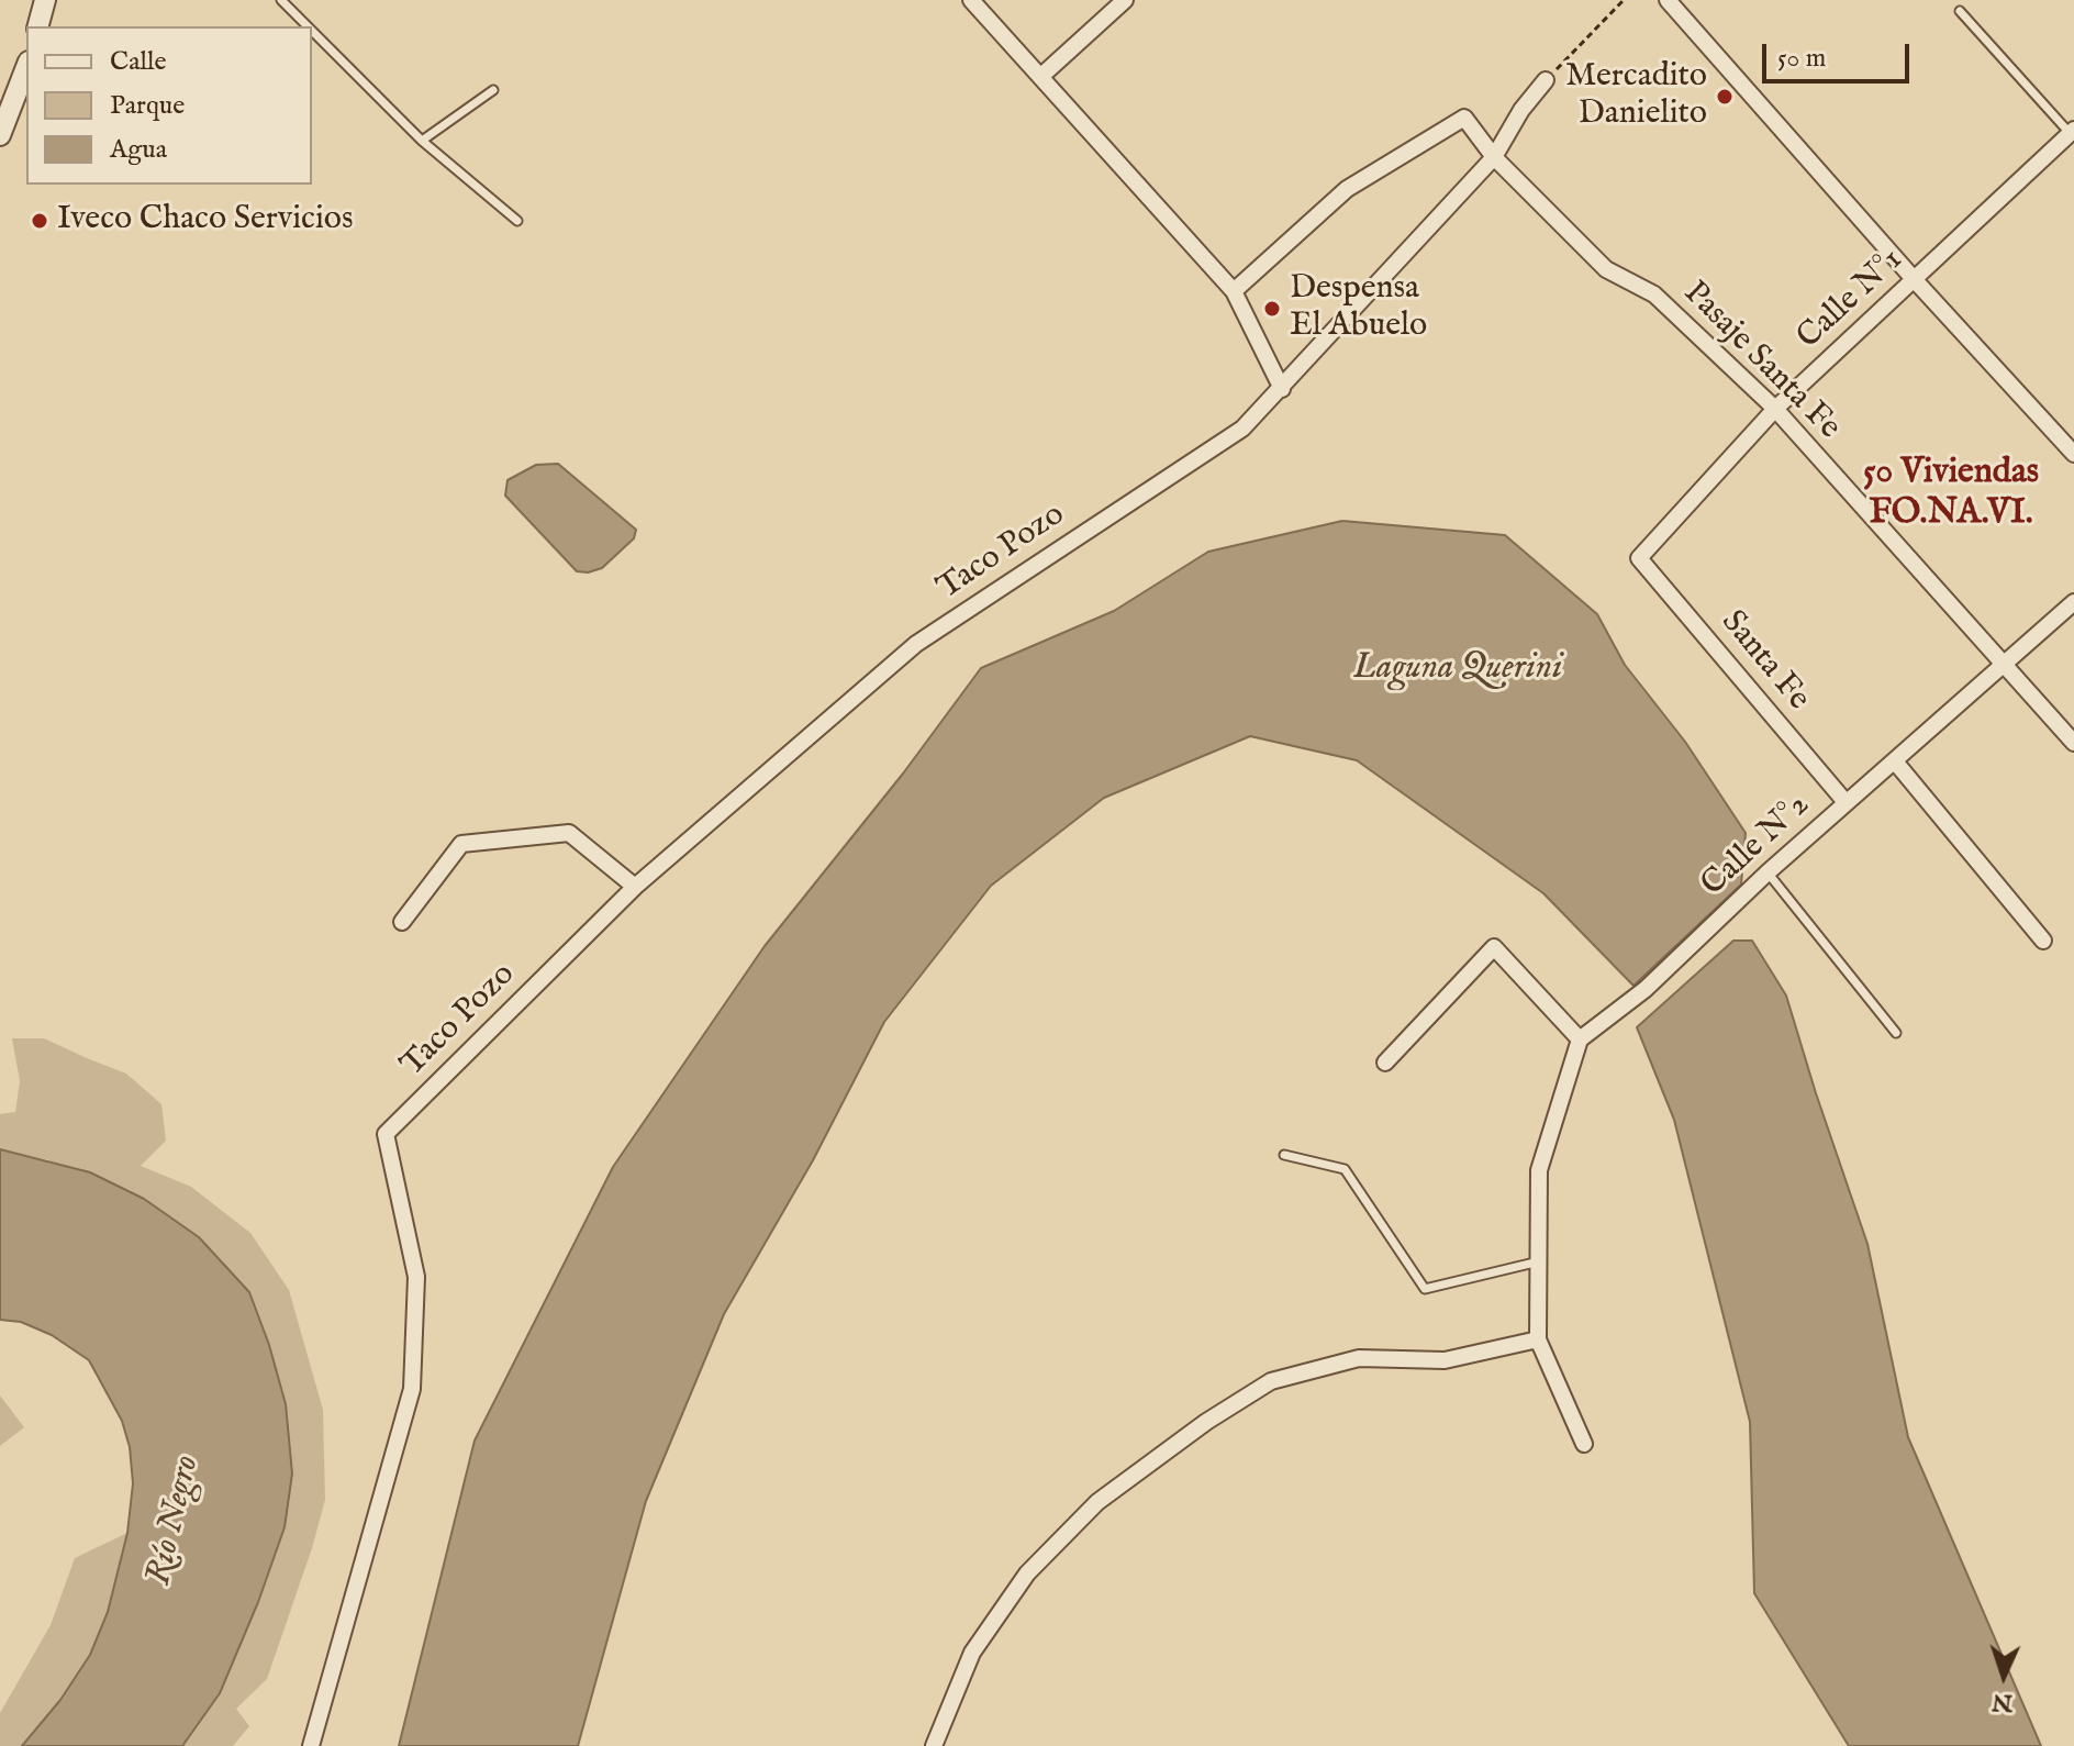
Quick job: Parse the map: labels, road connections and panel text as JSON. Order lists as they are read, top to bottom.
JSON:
{
  "streets": {
    "street": [
      "Calle N°1",
      "Pasaje Santa Fe",
      "Taco Pozo",
      "Santa Fe",
      "Calle N°2"
    ]
  },
  "crossings": [
    ["Calle N°1", "Pasaje Santa Fe"],
    ["Calle N°1", "Santa Fe"],
    ["Pasaje Santa Fe", "Taco Pozo"],
    ["Pasaje Santa Fe", "Calle N°2"],
    ["Santa Fe", "Calle N°2"]
  ],
  "districts": ["50 Viviendas FO.NA.VI."],
  "water": ["Laguna Querini", "Río Negro"],
  "places": ["Mercadito Danielito", "Iveco Chaco Servicios", "Despensa El Abuelo"],
  "legend": ["Calle", "Parque", "Agua"],
  "scale_bar": "50 m",
  "north": "bottom"
}
